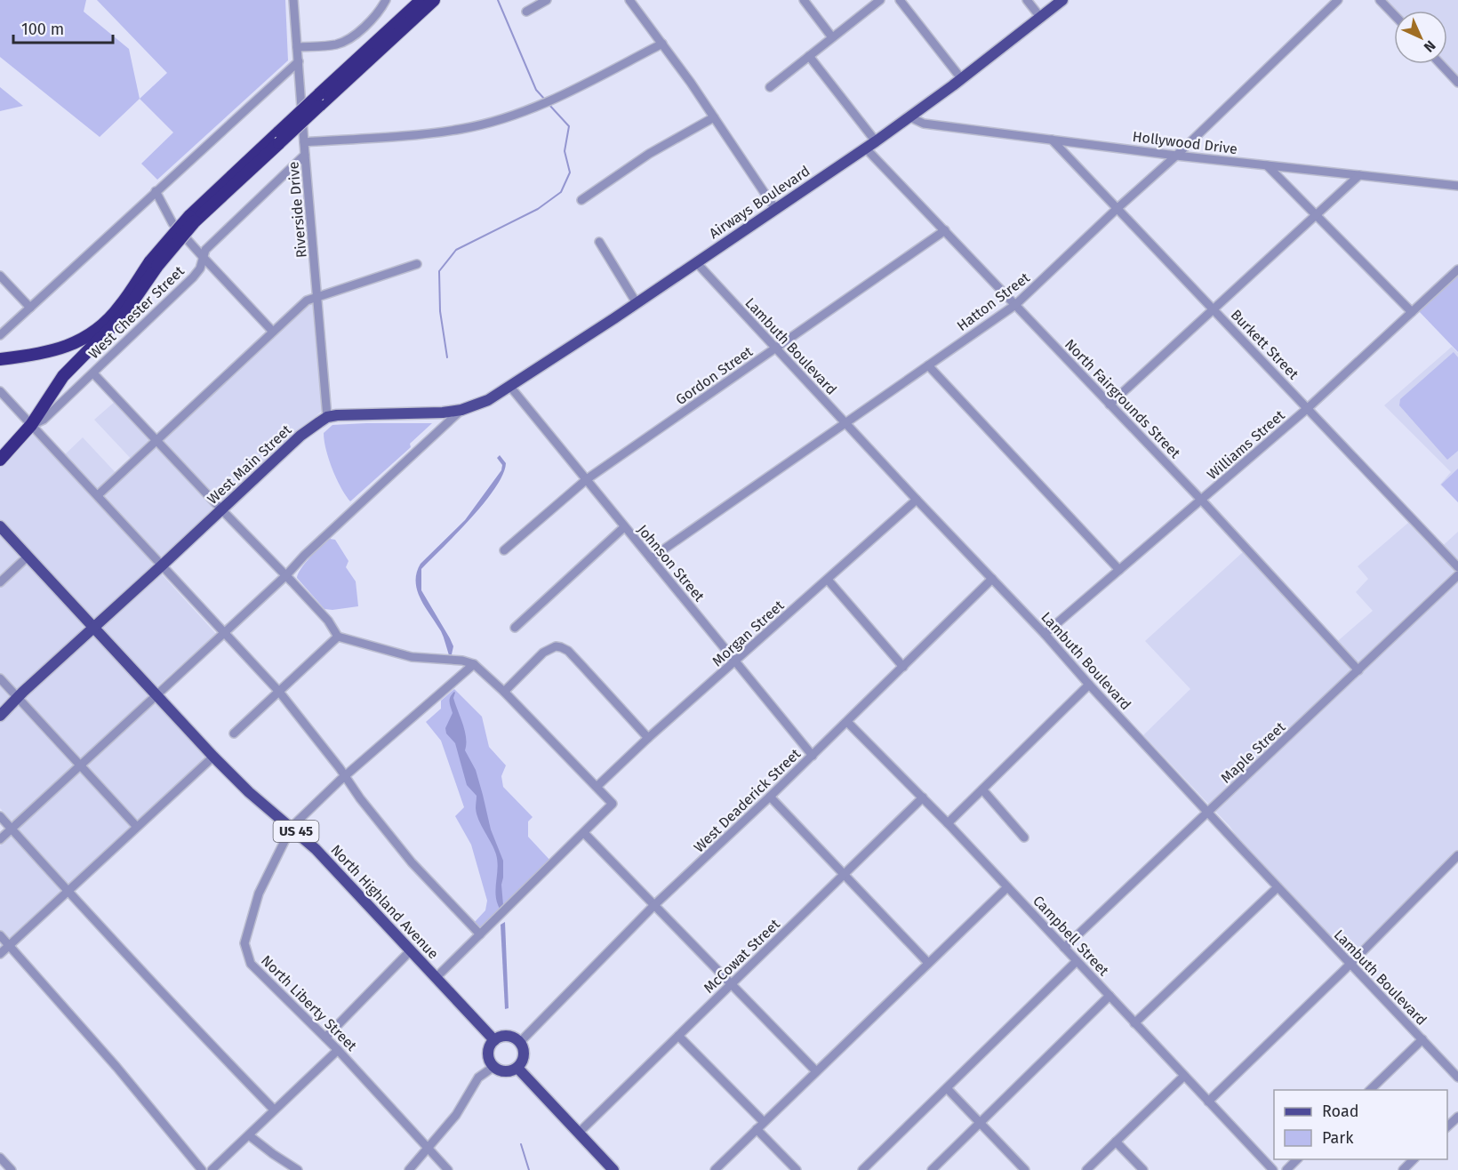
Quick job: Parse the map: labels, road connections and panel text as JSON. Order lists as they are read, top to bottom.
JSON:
{
  "streets": {
    "highway": ["West Chester Street"],
    "main road": [
      "Airways Boulevard",
      "West Main Street",
      "US 45",
      "North Highland Avenue"
    ],
    "street": [
      "Hollywood Drive",
      "Riverside Drive",
      "Hatton Street",
      "Burkett Street",
      "Lambuth Boulevard",
      "Gordon Street",
      "North Fairgrounds Street",
      "Williams Street",
      "Johnson Street",
      "Morgan Street",
      "Maple Street",
      "West Deaderick Street",
      "Campbell Street",
      "McCowat Street",
      "North Liberty Street"
    ]
  },
  "crossings": [
    ["Hollywood Drive", "Airways Boulevard"],
    ["Hollywood Drive", "Hatton Street"],
    ["Hollywood Drive", "Burkett Street"],
    ["Airways Boulevard", "Lambuth Boulevard"],
    ["Airways Boulevard", "North Fairgrounds Street"],
    ["Airways Boulevard", "West Main Street"],
    ["Airways Boulevard", "Johnson Street"],
    ["Riverside Drive", "West Chester Street"],
    ["Riverside Drive", "West Main Street"],
    ["Hatton Street", "Burkett Street"],
    ["Hatton Street", "Lambuth Boulevard"],
    ["Hatton Street", "North Fairgrounds Street"],
    ["Hatton Street", "Johnson Street"],
    ["Burkett Street", "Williams Street"],
    ["Lambuth Boulevard", "Gordon Street"],
    ["Lambuth Boulevard", "Williams Street"],
    ["Lambuth Boulevard", "Morgan Street"],
    ["Lambuth Boulevard", "Maple Street"],
    ["Lambuth Boulevard", "West Deaderick Street"],
    ["Gordon Street", "North Fairgrounds Street"],
    ["Gordon Street", "Johnson Street"],
    ["North Fairgrounds Street", "Williams Street"],
    ["North Fairgrounds Street", "Maple Street"],
    ["West Main Street", "US 45"],
    ["West Main Street", "North Highland Avenue"],
    ["Johnson Street", "Morgan Street"],
    ["Johnson Street", "West Deaderick Street"],
    ["Maple Street", "Campbell Street"],
    ["West Deaderick Street", "North Highland Avenue"],
    ["West Deaderick Street", "Campbell Street"],
    ["US 45", "North Highland Avenue"],
    ["North Highland Avenue", "North Liberty Street"],
    ["Campbell Street", "McCowat Street"]
  ],
  "legend": ["Road", "Park"],
  "scale_bar": "100 m",
  "north": "bottom right"
}
